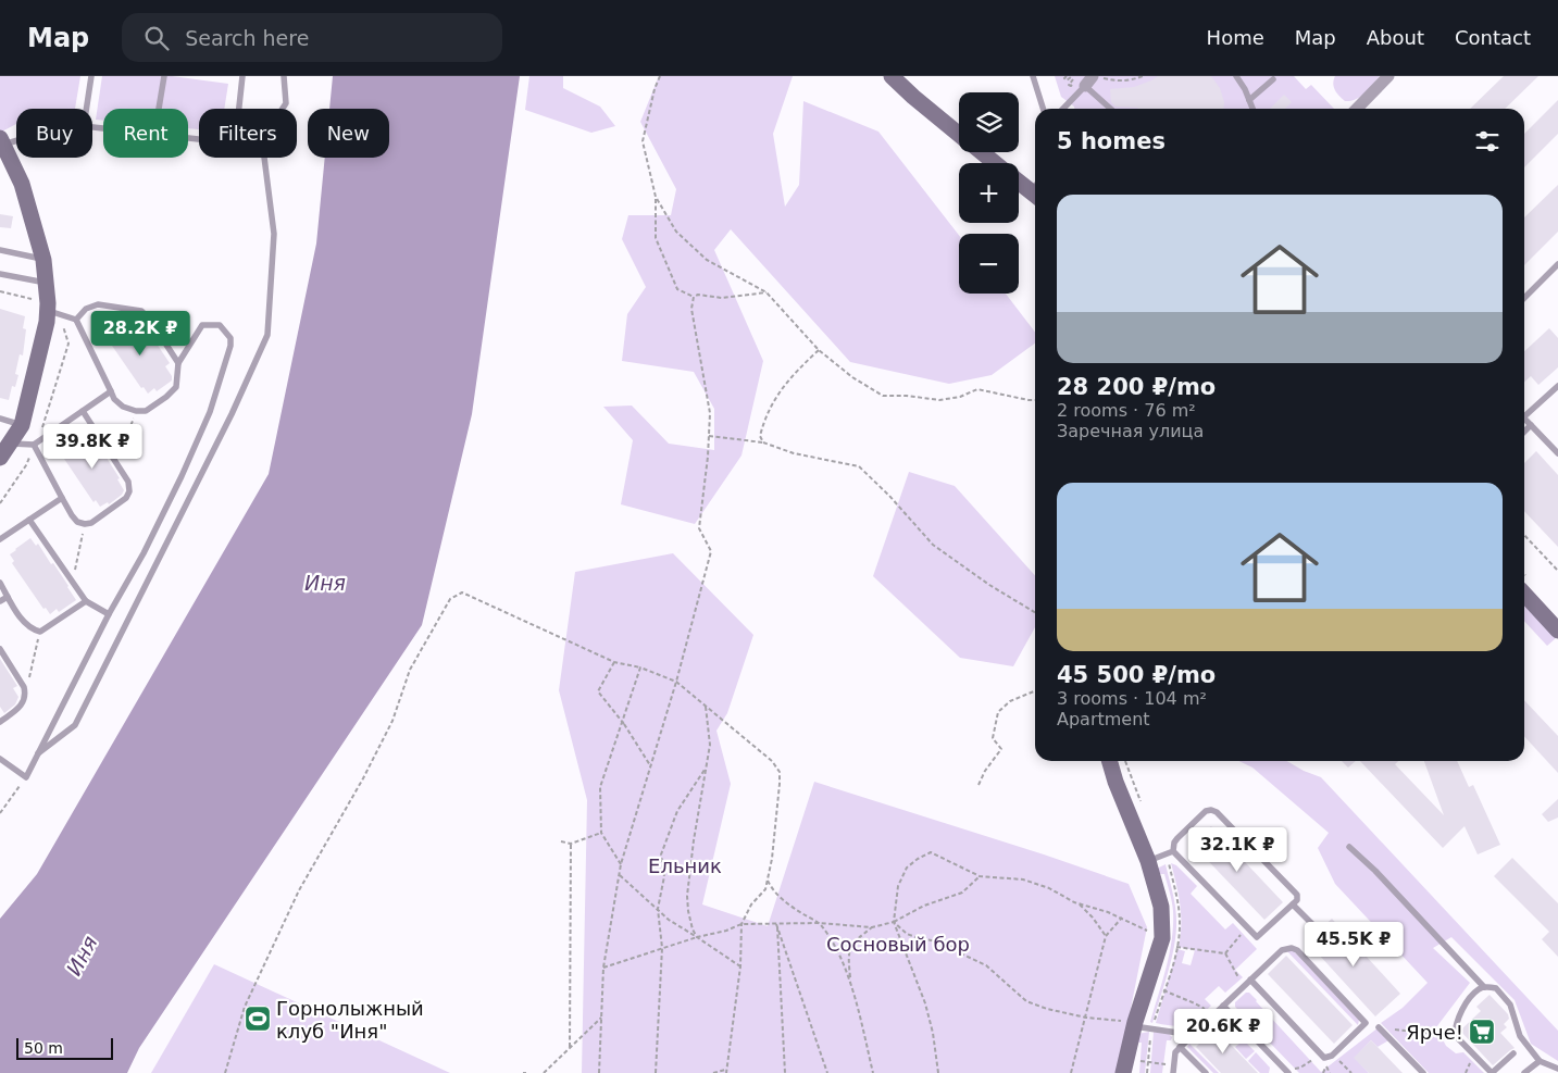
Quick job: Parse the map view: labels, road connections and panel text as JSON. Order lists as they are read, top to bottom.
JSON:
{
  "water": ["Иня"],
  "parks": ["Ельник", "Сосновый бор"],
  "places": {
    "sports": ["Горнолыжный клуб \"Иня\""],
    "supermarket": ["Ярче!"]
  },
  "scale_bar": "50 m",
  "page": {
    "header": "Map",
    "search": "Search here",
    "nav": [
      "Home",
      "Map",
      "About",
      "Contact"
    ],
    "map_buttons": ["+", "−"],
    "chip": [
      "Buy",
      "Rent",
      "Filters",
      "New"
    ],
    "heading": "5 homes",
    "list": [
      {
        "name": "28 200 ₽/mo",
        "note": "2 rooms · 76 m² · Заречная улица"
      },
      {
        "name": "45 500 ₽/mo",
        "note": "3 rooms · 104 m² · Apartment"
      }
    ],
    "price": [
      "28.2K ₽",
      "39.8K ₽",
      "32.1K ₽",
      "45.5K ₽",
      "20.6K ₽"
    ],
    "scale": "50 m"
  }
}
